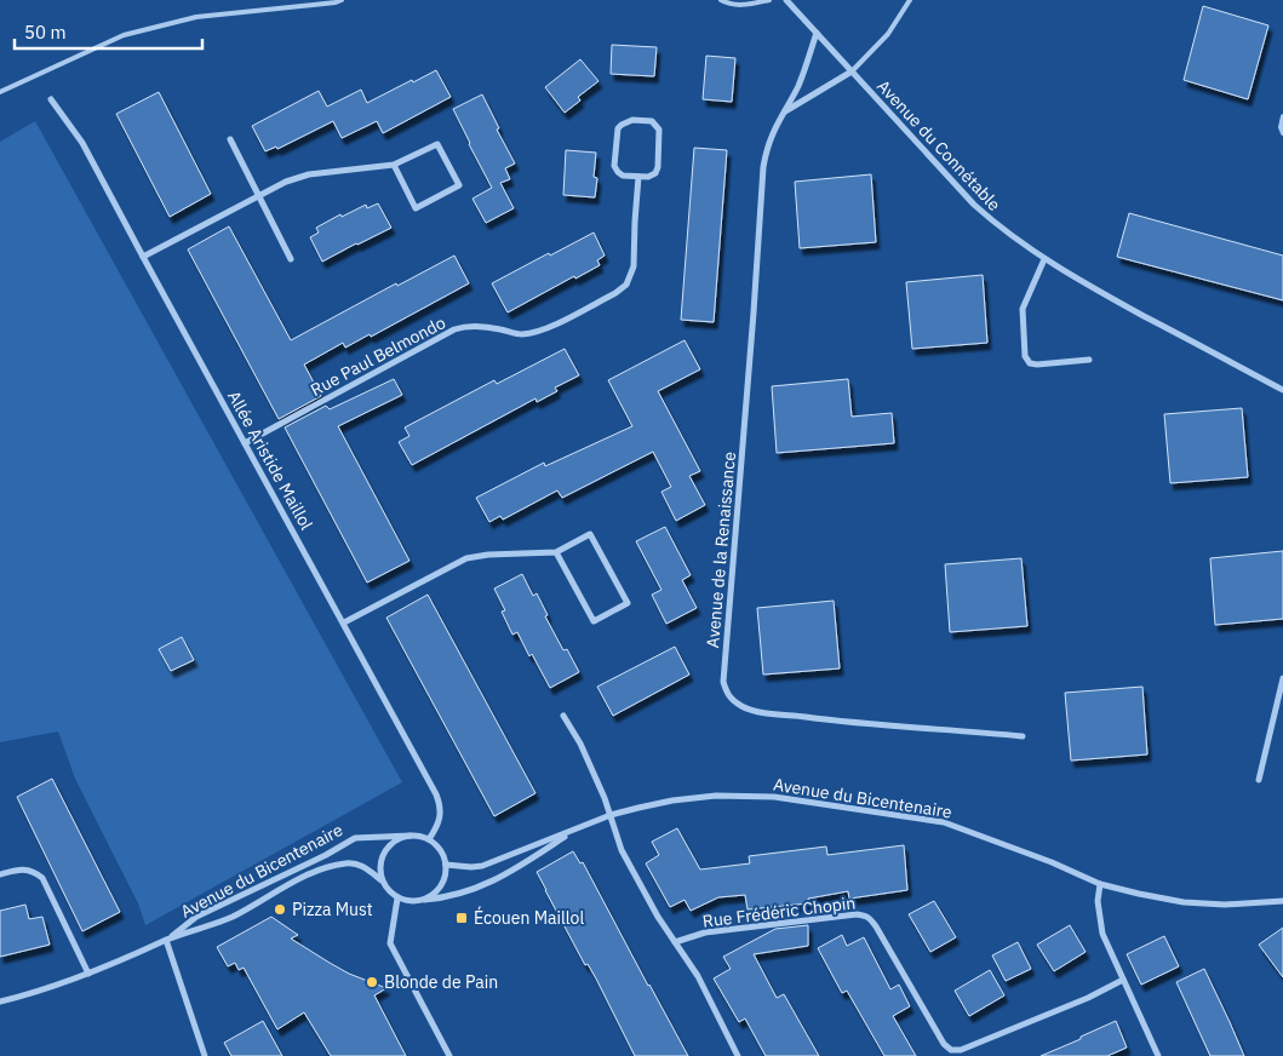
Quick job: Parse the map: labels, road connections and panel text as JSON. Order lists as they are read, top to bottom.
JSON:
{
  "streets": {
    "street": [
      "Avenue du Connétable",
      "Rue Paul Belmondo",
      "Allée Aristide Maillol",
      "Avenue de la Renaissance",
      "Avenue du Bicentenaire",
      "Rue Frédéric Chopin"
    ]
  },
  "crossings": [
    ["Rue Paul Belmondo", "Allée Aristide Maillol"],
    ["Allée Aristide Maillol", "Avenue du Bicentenaire"]
  ],
  "places": {
    "other": ["Pizza Must", "Blonde de Pain"],
    "transit": ["Écouen Maillol"]
  },
  "scale_bar": "50 m"
}
